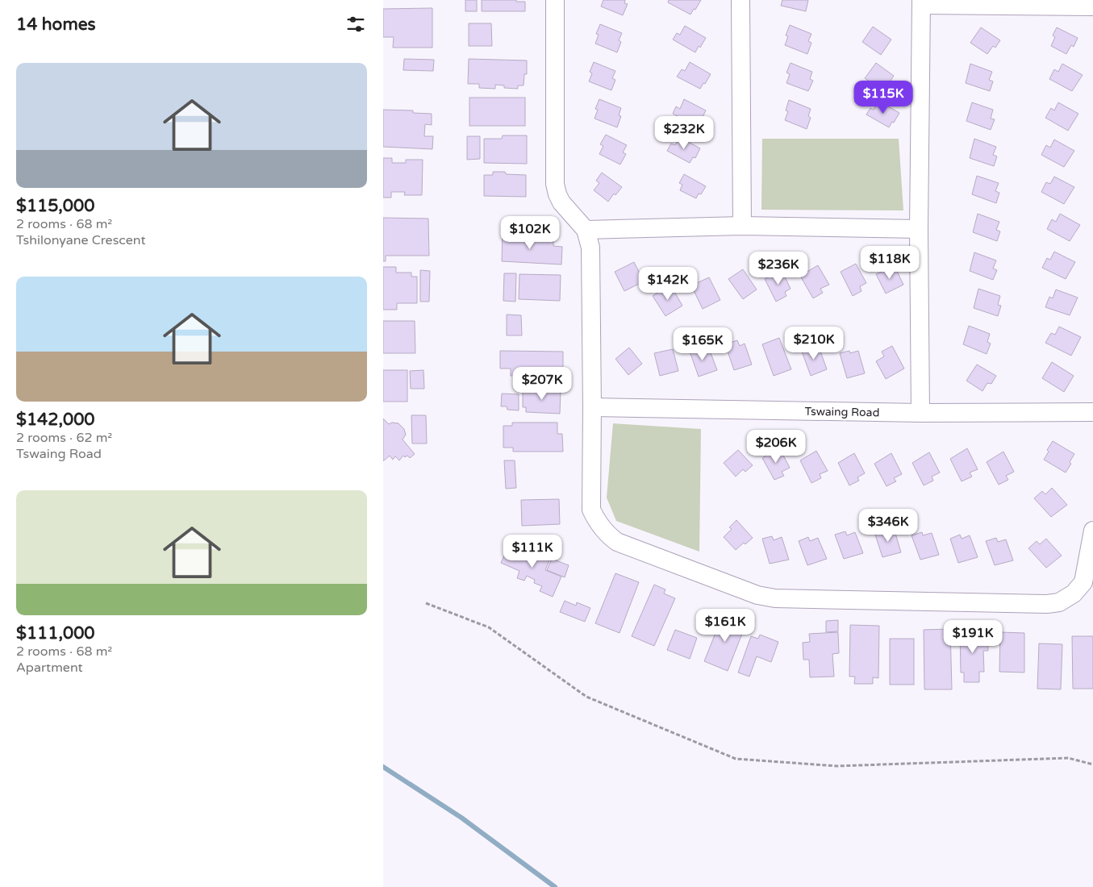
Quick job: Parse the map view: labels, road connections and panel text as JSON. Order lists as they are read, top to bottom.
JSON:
{
  "streets": {
    "street": ["Tswaing Road"]
  },
  "page": {
    "heading": "14 homes",
    "list": [
      {
        "name": "$115,000",
        "note": "2 rooms · 68 m² · Tshilonyane Crescent"
      },
      {
        "name": "$142,000",
        "note": "2 rooms · 62 m² · Tswaing Road"
      },
      {
        "name": "$111,000",
        "note": "2 rooms · 68 m² · Apartment"
      }
    ],
    "price": [
      "$115K",
      "$232K",
      "$102K",
      "$118K",
      "$236K",
      "$142K",
      "$210K",
      "$165K",
      "$207K",
      "$206K",
      "$346K",
      "$111K",
      "$161K",
      "$191K"
    ]
  }
}
